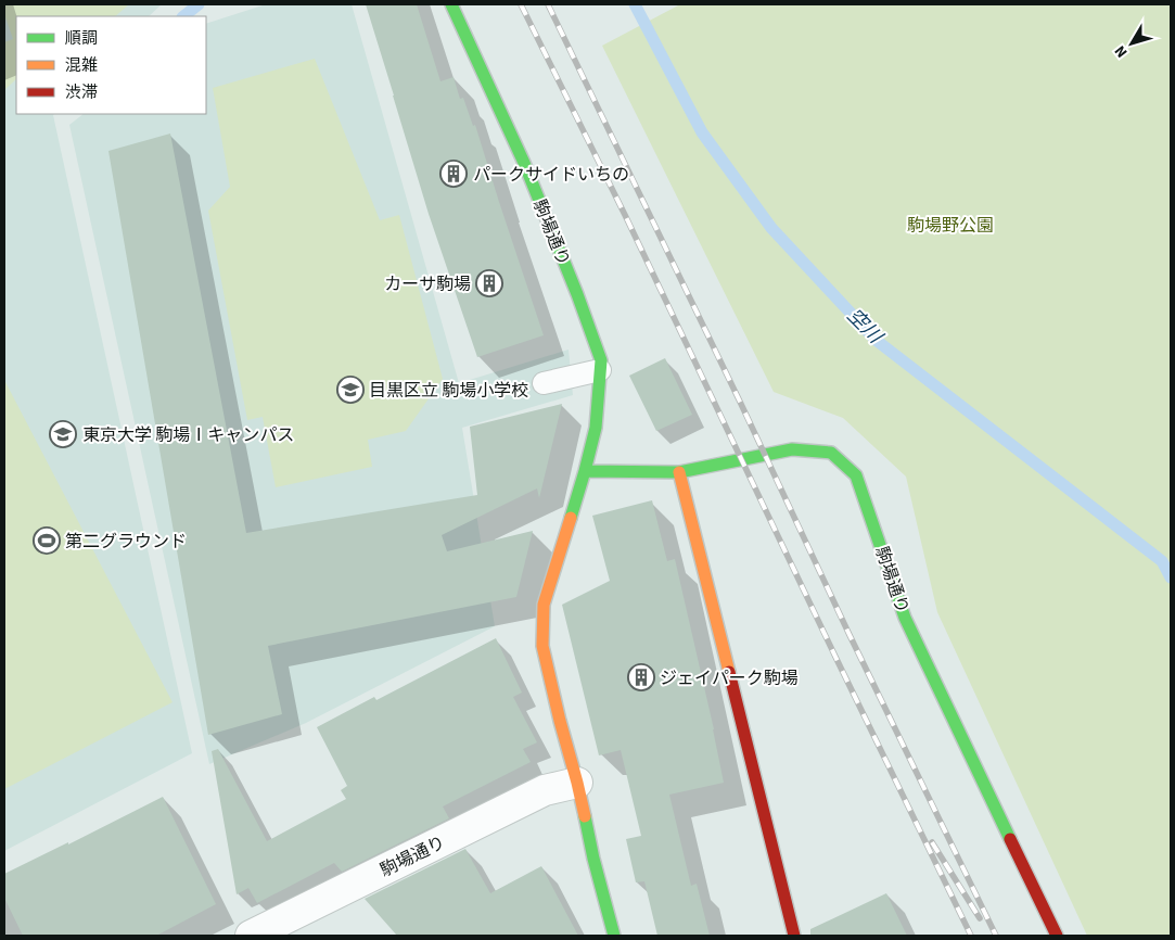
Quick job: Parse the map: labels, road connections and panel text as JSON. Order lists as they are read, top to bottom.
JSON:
{
  "streets": {
    "street": ["駒場通り"]
  },
  "water": ["空川"],
  "parks": ["駒場野公園"],
  "places": {
    "building": ["パークサイドいちの", "カーサ駒場", "ジェイパーク駒場"],
    "school or university": ["目黒区立 駒場小学校", "東京大学 駒場Ⅰキャンパス"],
    "sports": ["第二グラウンド"]
  },
  "legend": ["順調", "混雑", "渋滞"],
  "north": "bottom left"
}
